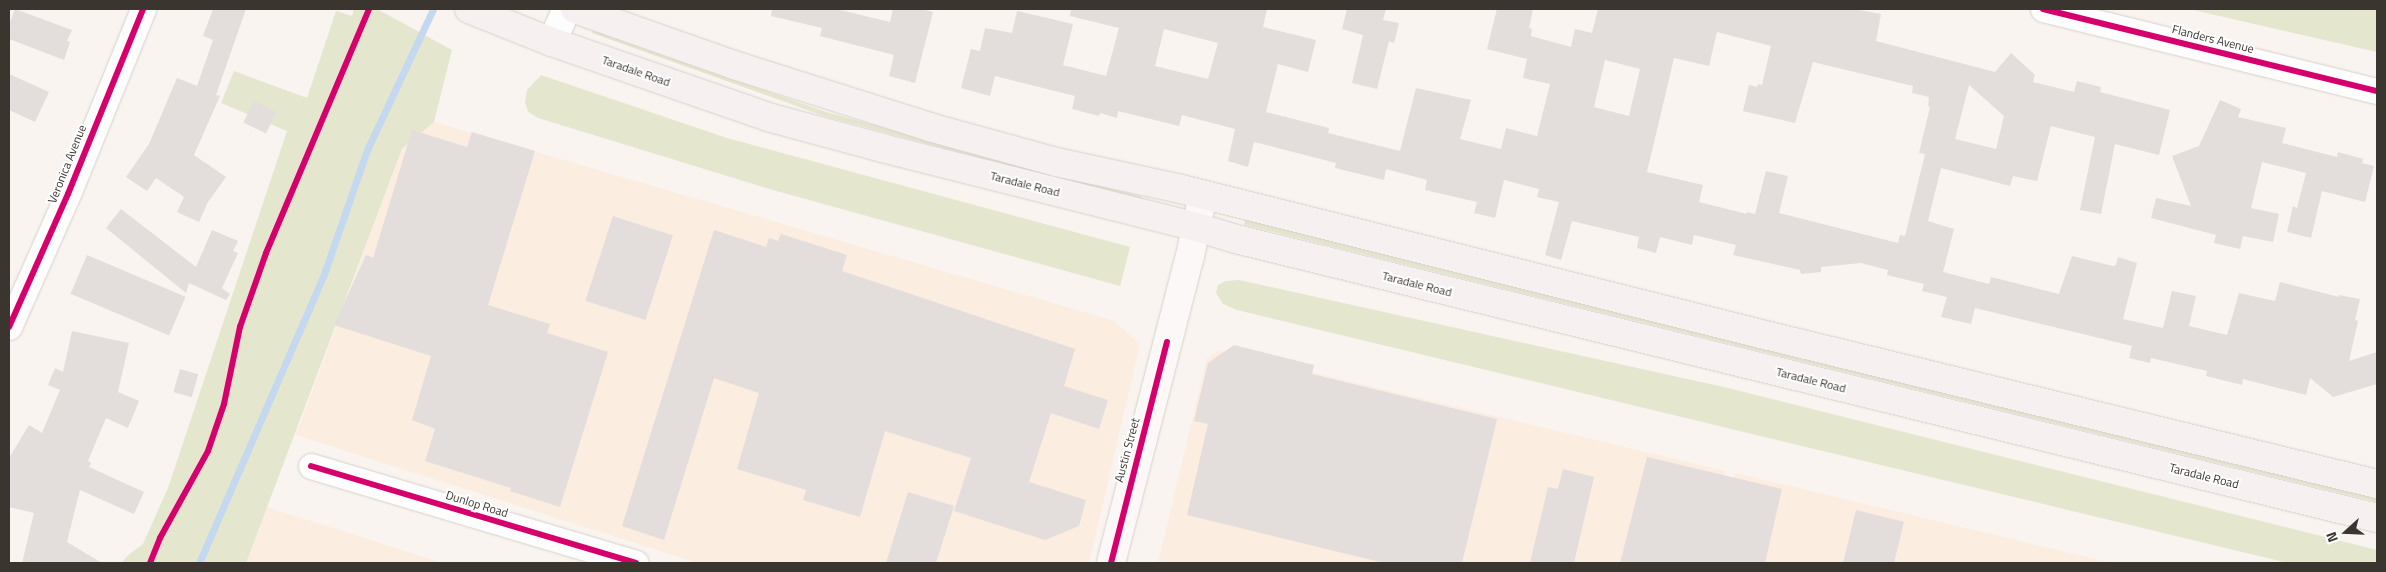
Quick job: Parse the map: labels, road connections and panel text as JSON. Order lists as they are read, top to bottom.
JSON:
{
  "streets": {
    "highway": ["Taradale Road"],
    "main road": ["Austin Street"],
    "street": ["Flanders Avenue", "Veronica Avenue", "Dunlop Road"]
  },
  "crossings": [
    ["Taradale Road", "Austin Street"]
  ],
  "north": "left"
}
